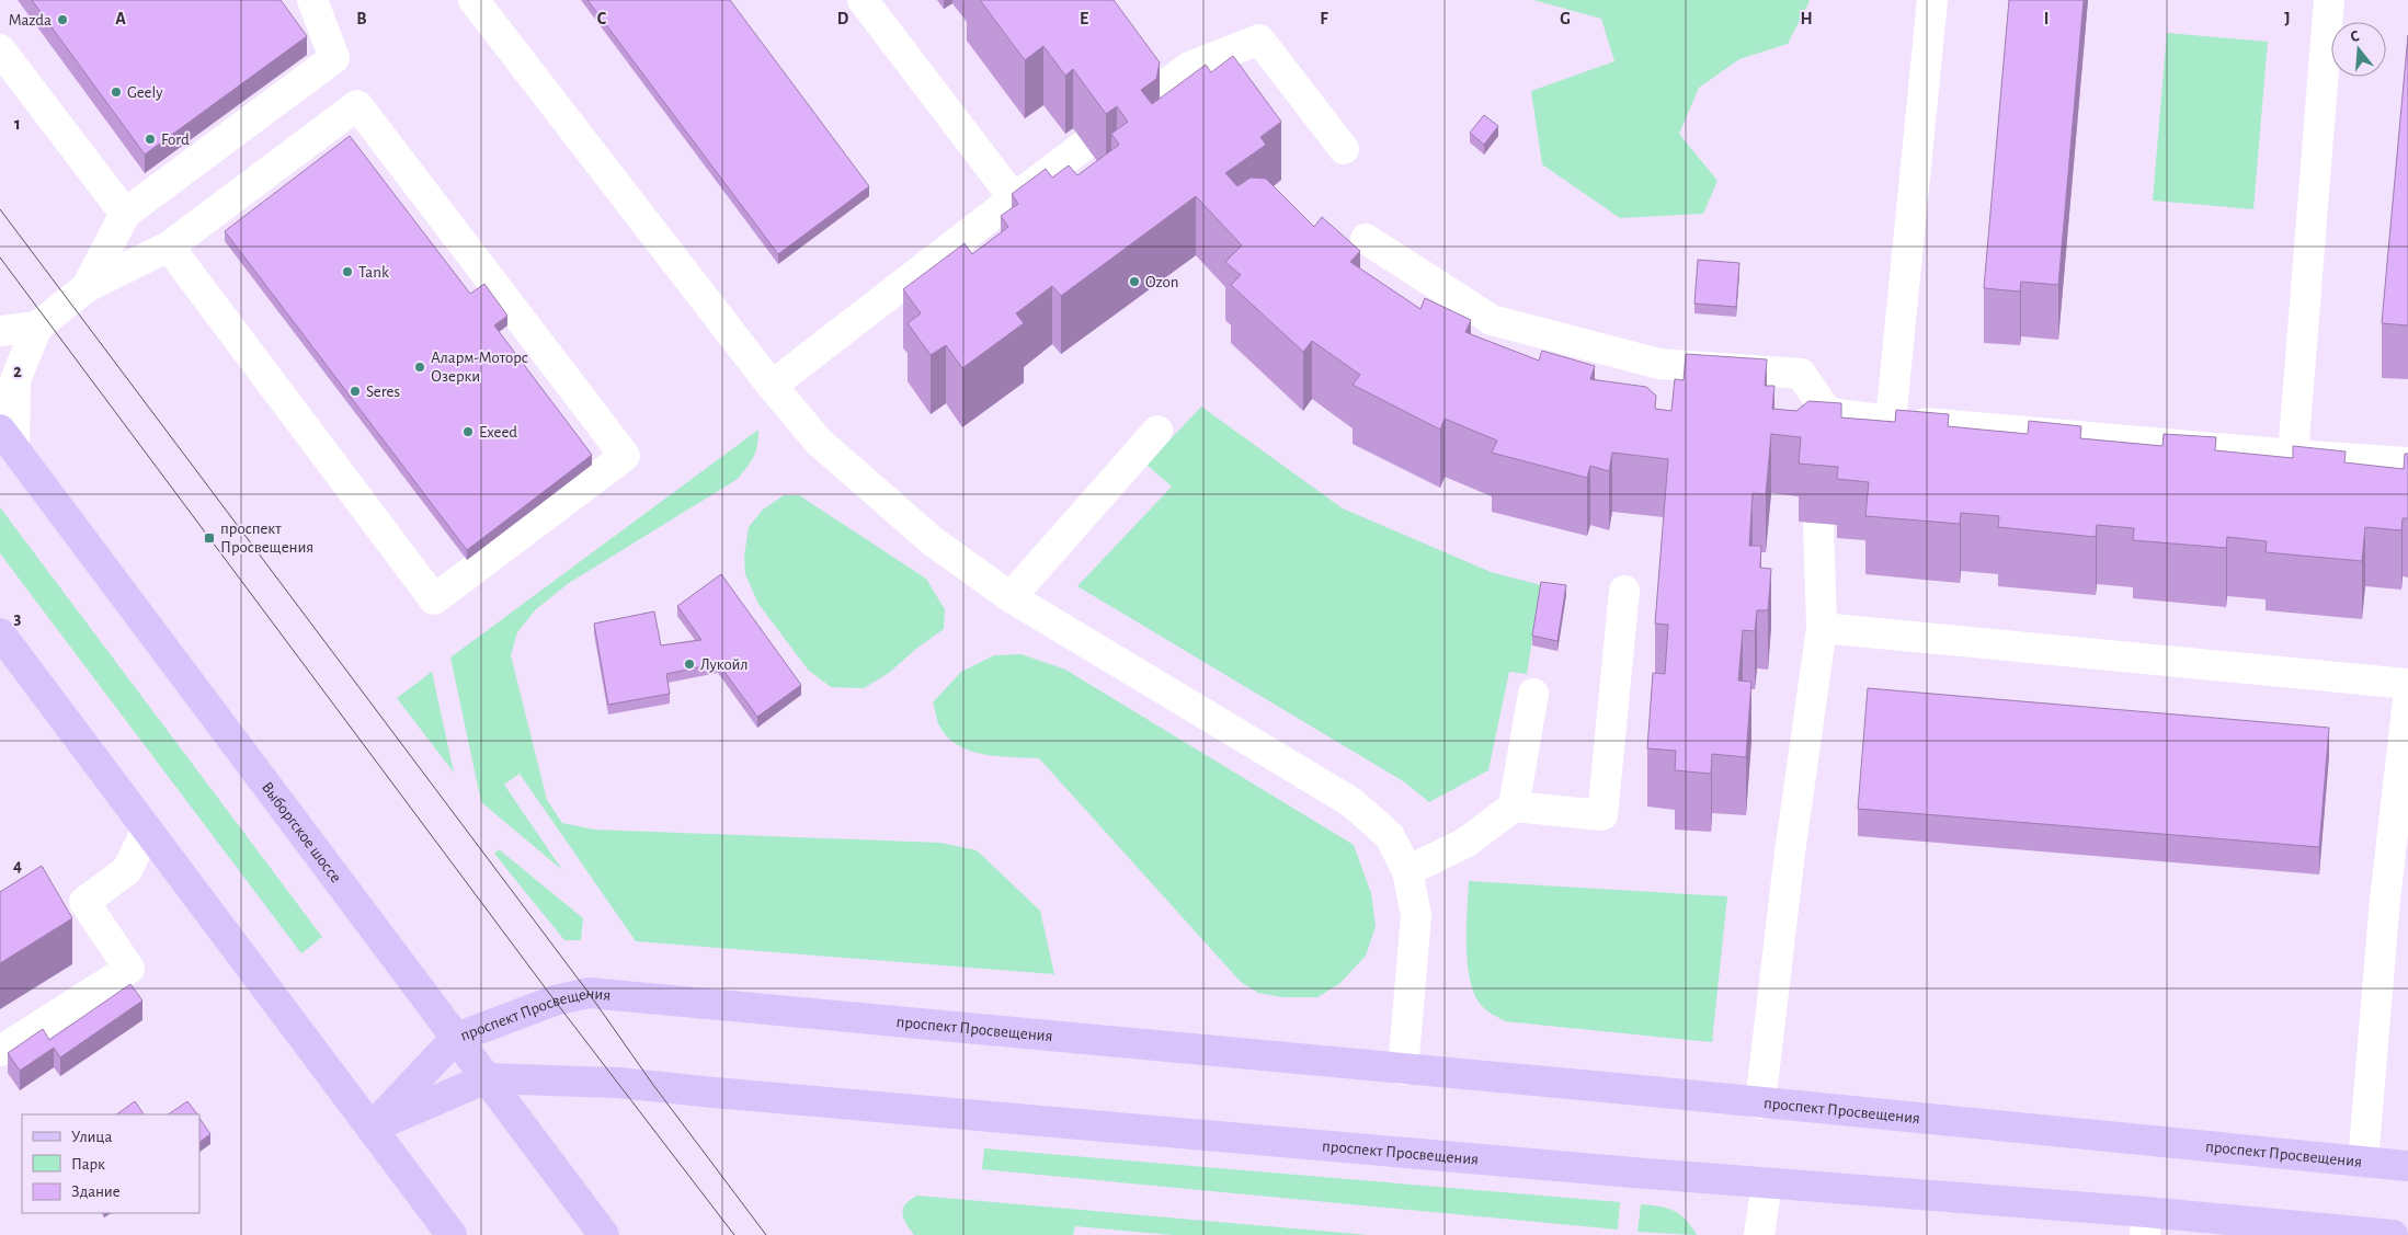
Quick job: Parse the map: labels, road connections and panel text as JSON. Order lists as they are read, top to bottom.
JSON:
{
  "streets": {
    "main road": ["Выборгское шоссе", "проспект Просвещения"]
  },
  "crossings": [
    ["Выборгское шоссе", "проспект Просвещения"]
  ],
  "places": {
    "other": [
      "Mazda",
      "Geely",
      "Ford",
      "Tank",
      "Ozon",
      "Аларм-Моторс Озерки",
      "Seres",
      "Exeed",
      "Лукойл"
    ],
    "transit": ["проспект Просвещения"]
  },
  "legend": ["Улица", "Парк", "Здание"],
  "north": "top",
  "grid": {
    "columns": [
      "A",
      "B",
      "C",
      "D",
      "E",
      "F",
      "G",
      "H",
      "I",
      "J"
    ],
    "rows": [
      "1",
      "2",
      "3",
      "4"
    ]
  }
}
